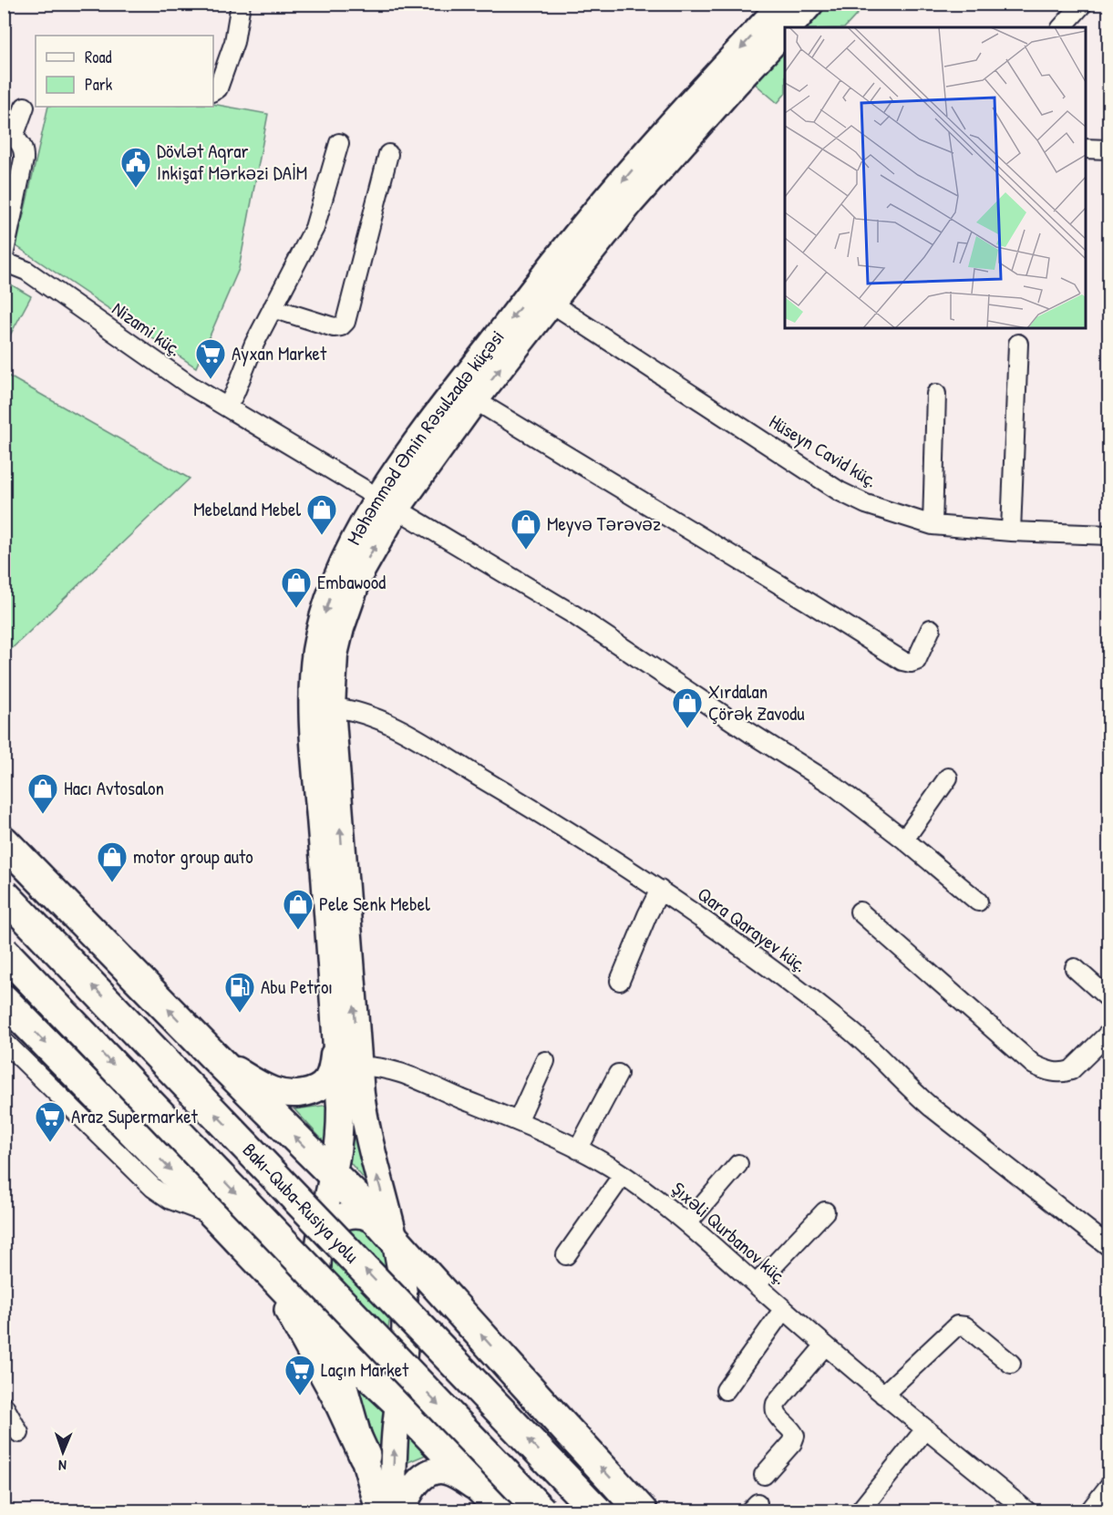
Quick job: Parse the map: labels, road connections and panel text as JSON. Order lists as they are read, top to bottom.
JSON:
{
  "streets": {
    "highway": ["Bakı-Quba-Rusiya yolu"],
    "main road": ["Məhəmməd Əmin Rəsulzadə küçəsi"],
    "street": [
      "Nizami küç.",
      "Hüseyn Cavid küç.",
      "Qara Qarayev küç.",
      "Şıxəli Qurbanov küç."
    ]
  },
  "crossings": [
    ["Nizami küç.", "Məhəmməd Əmin Rəsulzadə küçəsi"],
    ["Məhəmməd Əmin Rəsulzadə küçəsi", "Hüseyn Cavid küç."],
    ["Məhəmməd Əmin Rəsulzadə küçəsi", "Qara Qarayev küç."],
    ["Məhəmməd Əmin Rəsulzadə küçəsi", "Şıxəli Qurbanov küç."]
  ],
  "places": {
    "public building": ["Dövlət Aqrar Inkişaf Mərkəzi DAİM"],
    "supermarket": ["Ayxan Market", "Araz Supermarket", "Laçın Market"],
    "shop": [
      "Mebeland Mebel",
      "Meyvə Tərəvəz",
      "Embawood",
      "Xırdalan Çörək Zavodu",
      "Hacı Avtosalon",
      "motor group auto",
      "Pele Senk Mebel"
    ],
    "fuel station": ["Abu Petroı"]
  },
  "legend": ["Road", "Park"],
  "north": "bottom"
}
